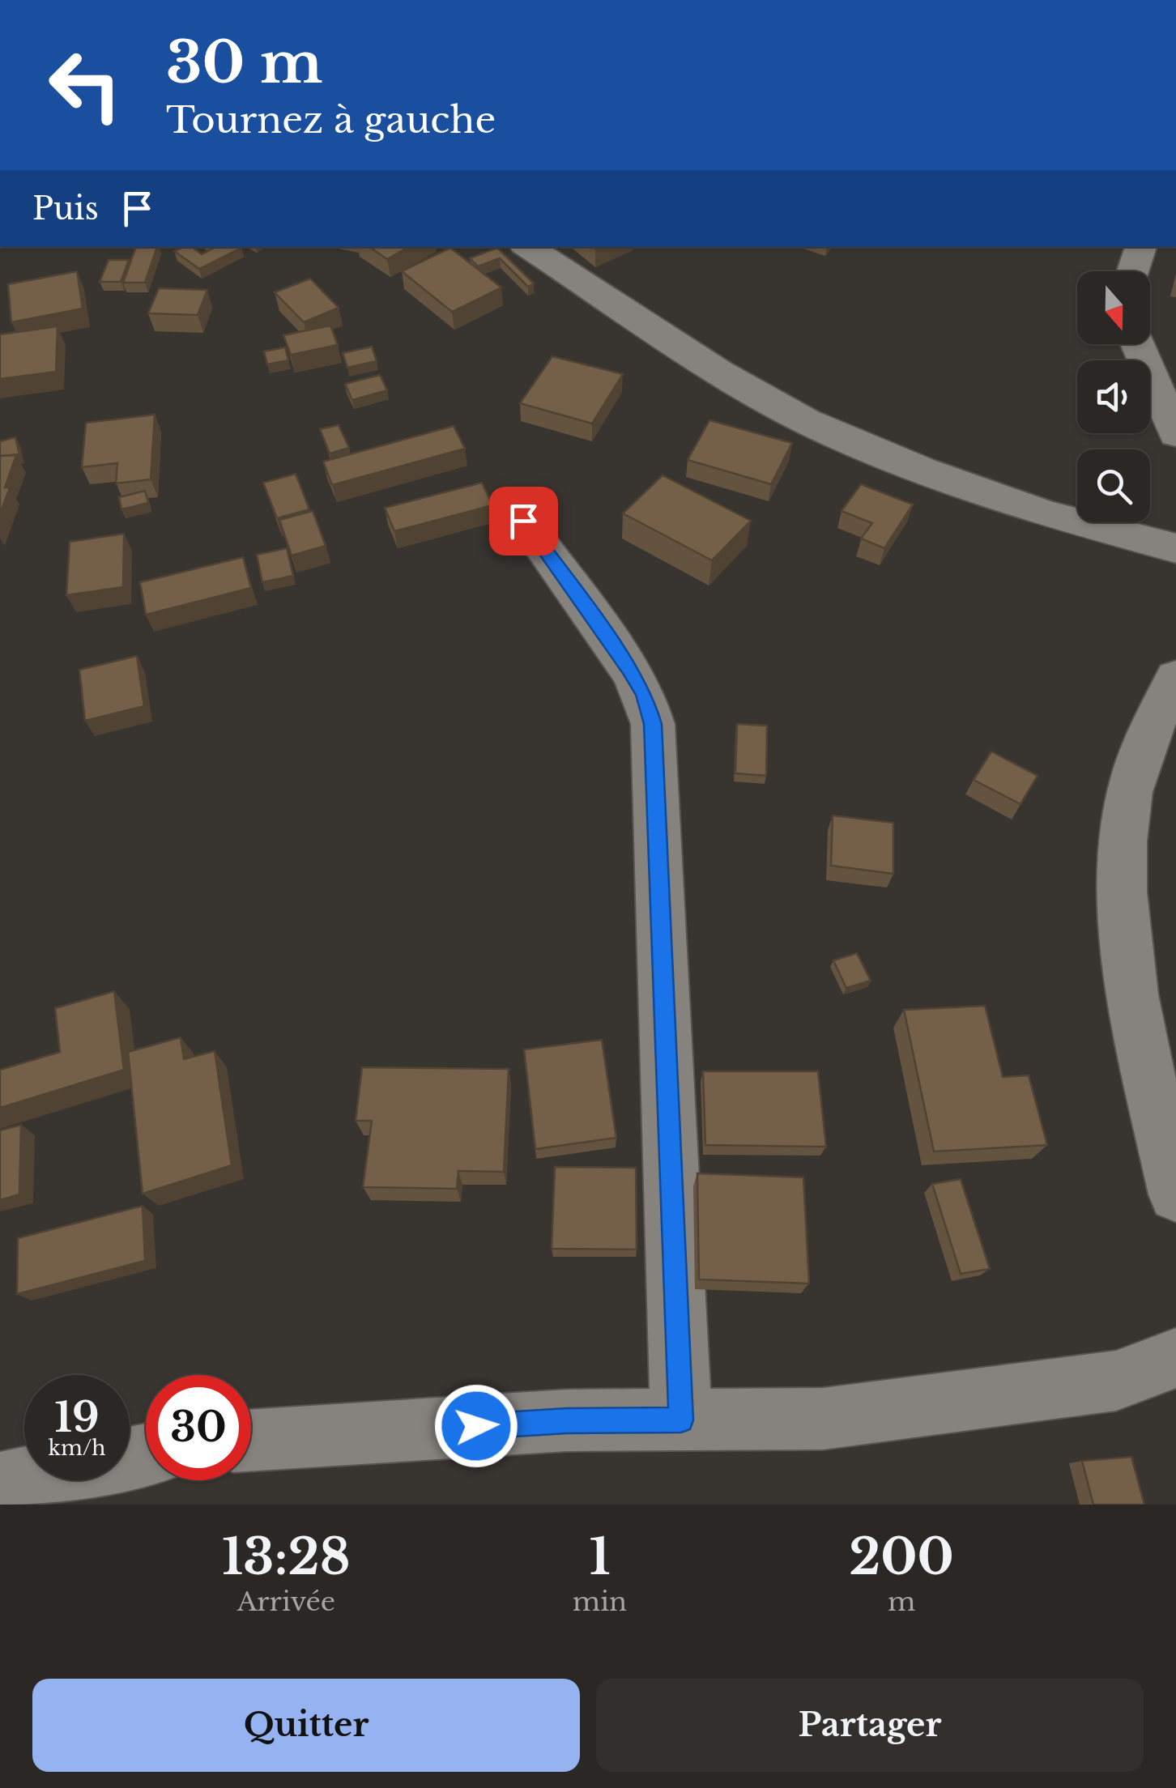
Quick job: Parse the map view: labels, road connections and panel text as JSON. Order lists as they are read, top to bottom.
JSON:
{
  "north": "bottom",
  "page": {
    "turn": ["30 m", "Tournez à gauche"],
    "then": "Puis",
    "speed": "19 km/h",
    "limit": "30",
    "eta": [
      "13:28",
      "Arrivée",
      "1",
      "min",
      "200",
      "m"
    ],
    "buttons": ["Quitter", "Partager"]
  }
}
